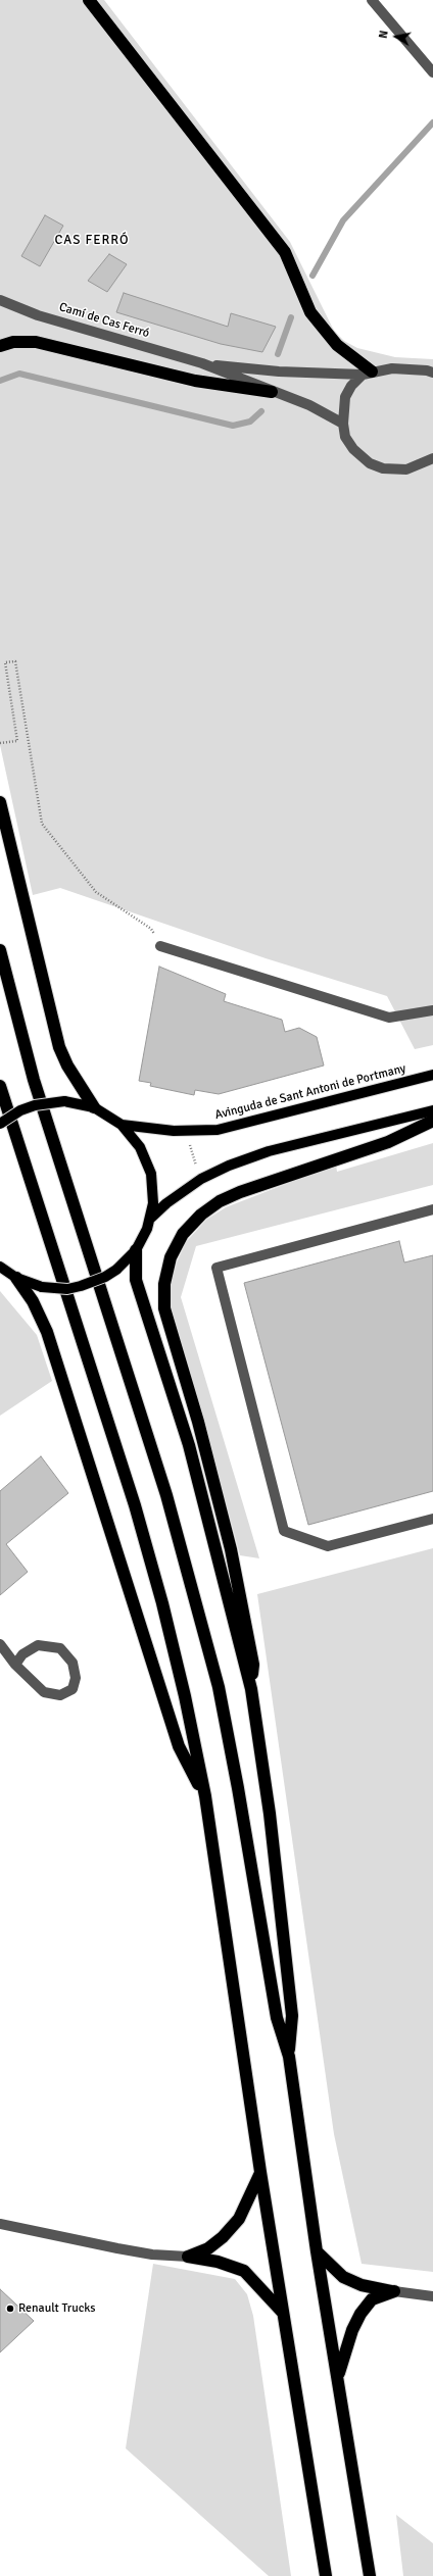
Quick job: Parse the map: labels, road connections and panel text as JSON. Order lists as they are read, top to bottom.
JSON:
{
  "streets": {
    "main road": ["Avinguda de Sant Antoni de Portmany"],
    "street": ["Camí de Cas Ferró"]
  },
  "districts": ["CAS FERRÓ"],
  "places": ["Renault Trucks"],
  "north": "left"
}
